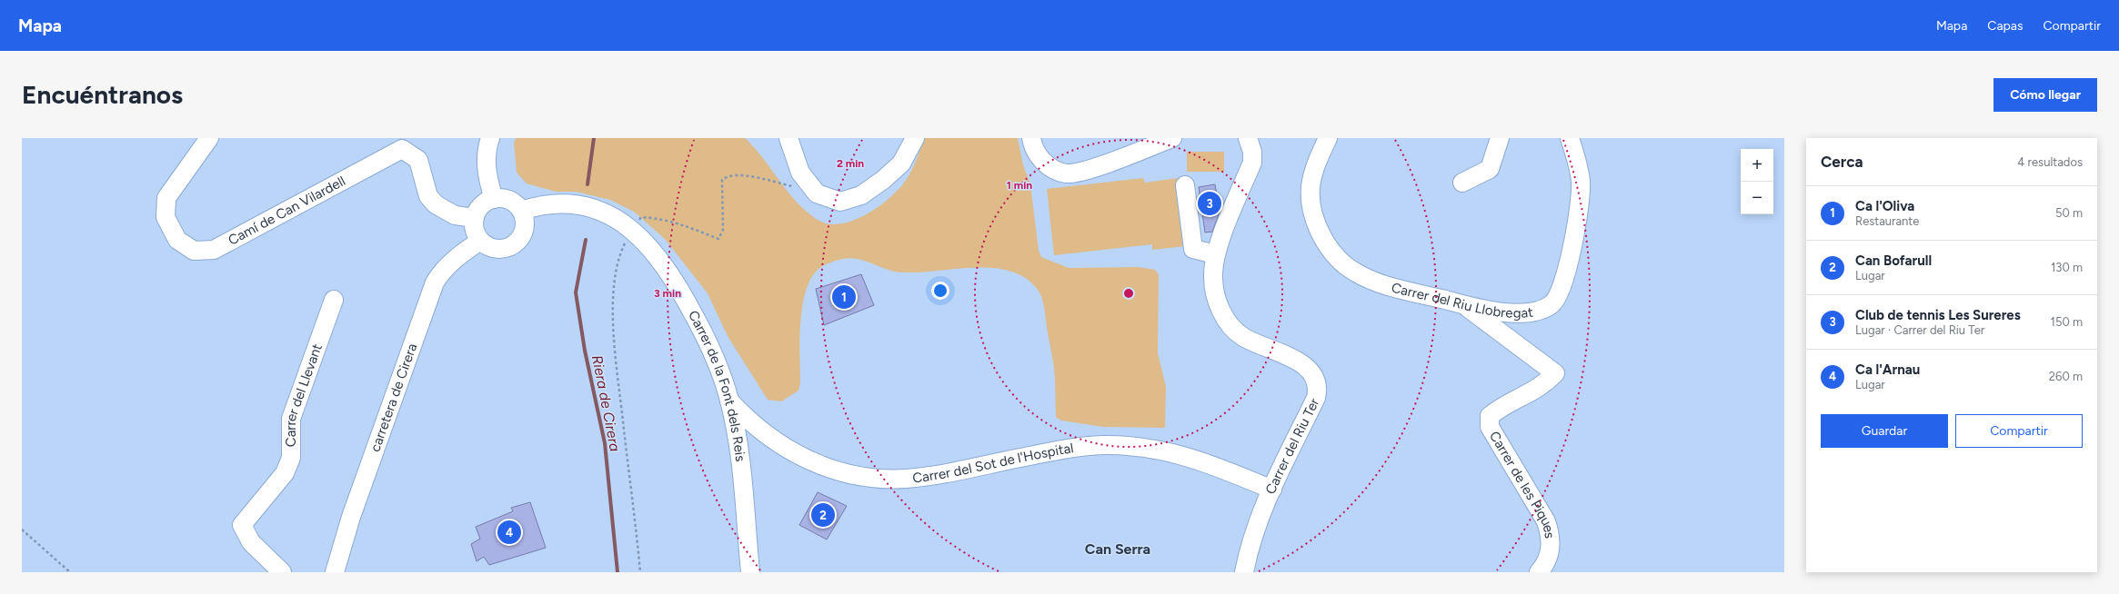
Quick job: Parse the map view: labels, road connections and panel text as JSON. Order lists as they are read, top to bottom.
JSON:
{
  "streets": {
    "street": [
      "Camí de Can Vilardell",
      "Carrer del Riu Llobregat",
      "Carrer de la Font dels Reis",
      "Carrer del Llevant",
      "carretera de Cirera",
      "Carrer del Riu Ter",
      "Carrer del Sot de l'Hospital",
      "Carrer de les Piques"
    ]
  },
  "crossings": [
    ["Camí de Can Vilardell", "Carrer de la Font dels Reis"],
    ["Camí de Can Vilardell", "carretera de Cirera"],
    ["Carrer del Riu Llobregat", "Carrer de les Piques"],
    ["Carrer de la Font dels Reis", "carretera de Cirera"],
    ["Carrer de la Font dels Reis", "Carrer del Sot de l'Hospital"],
    ["Carrer del Riu Ter", "Carrer del Sot de l'Hospital"]
  ],
  "districts": ["Can Serra"],
  "water": ["Riera de Cirera"],
  "page": {
    "header": "Mapa",
    "nav": ["Mapa", "Capas", "Compartir"],
    "buttons": [
      "Cómo llegar",
      ["Guardar", "Compartir"]
    ],
    "title": "Encuéntranos",
    "heading": ["Cerca", "4 resultados"],
    "map_buttons": ["+", "−"],
    "list": [
      {
        "mark": "1",
        "name": "Ca l'Oliva",
        "note": "Restaurante",
        "value": "50 m"
      },
      {
        "mark": "2",
        "name": "Can Bofarull",
        "note": "Lugar",
        "value": "130 m"
      },
      {
        "mark": "3",
        "name": "Club de tennis Les Sureres",
        "note": "Lugar · Carrer del Riu Ter",
        "value": "150 m"
      },
      {
        "mark": "4",
        "name": "Ca l'Arnau",
        "note": "Lugar",
        "value": "260 m"
      }
    ],
    "pins": [
      "3",
      "1",
      "2",
      "4"
    ]
  },
  "rings": ["2 min", "1 min", "3 min"]
}
